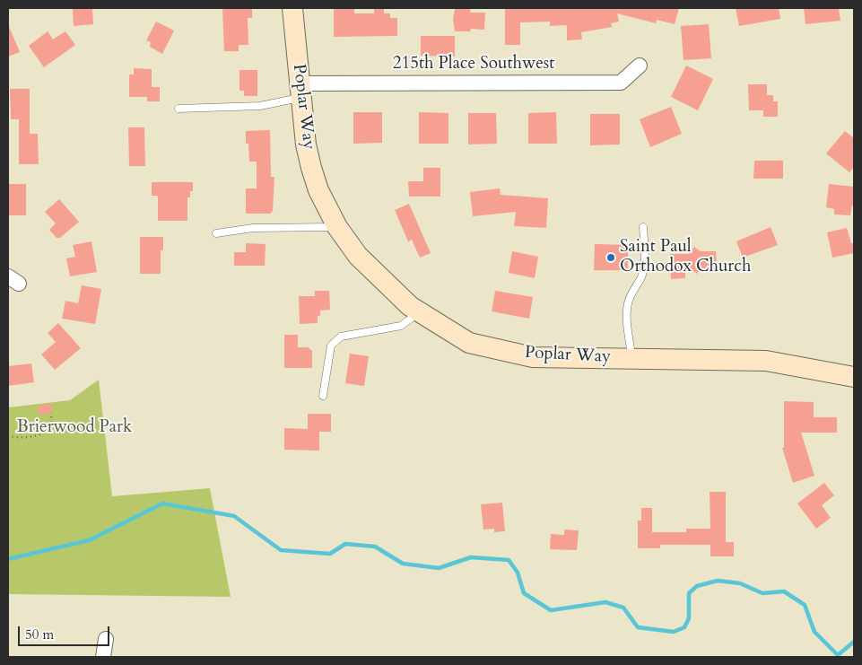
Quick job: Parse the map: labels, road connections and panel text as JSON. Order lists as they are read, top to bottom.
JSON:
{
  "streets": {
    "main road": ["Poplar Way"],
    "street": ["215th Place Southwest"]
  },
  "crossings": [
    ["215th Place Southwest", "Poplar Way"]
  ],
  "parks": ["Brierwood Park"],
  "places": ["Saint Paul Orthodox Church"],
  "scale_bar": "50 m"
}
